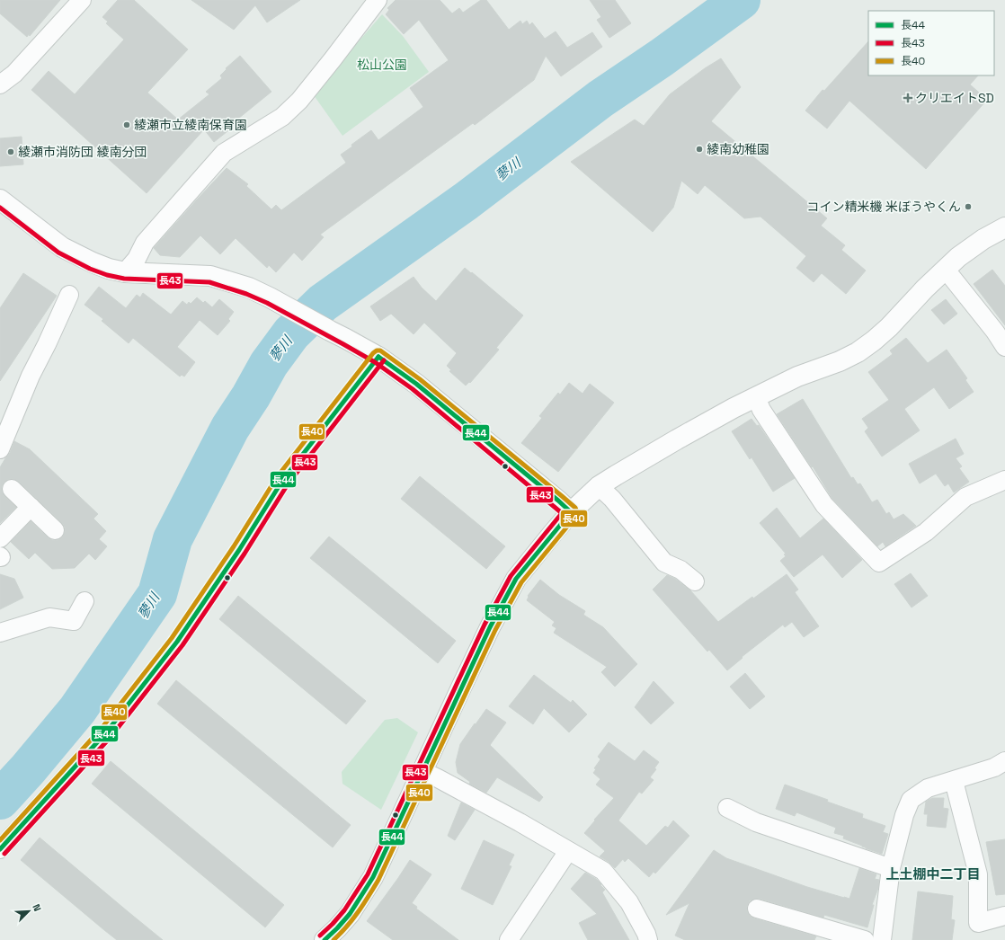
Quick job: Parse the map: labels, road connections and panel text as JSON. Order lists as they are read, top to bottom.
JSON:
{
  "districts": ["上土棚中二丁目"],
  "water": ["蓼川"],
  "parks": ["松山公園"],
  "places": {
    "health": ["クリエイトSD"],
    "other": [
      "綾瀬市立綾南保育園",
      "綾南幼稚園",
      "綾瀬市消防団 綾南分団",
      "コイン精米機 米ぼうやくん"
    ]
  },
  "lines": ["transit line 長43", "transit line 長40", "transit line 長44"],
  "legend": ["長44", "長43", "長40"],
  "north": "top right"
}
